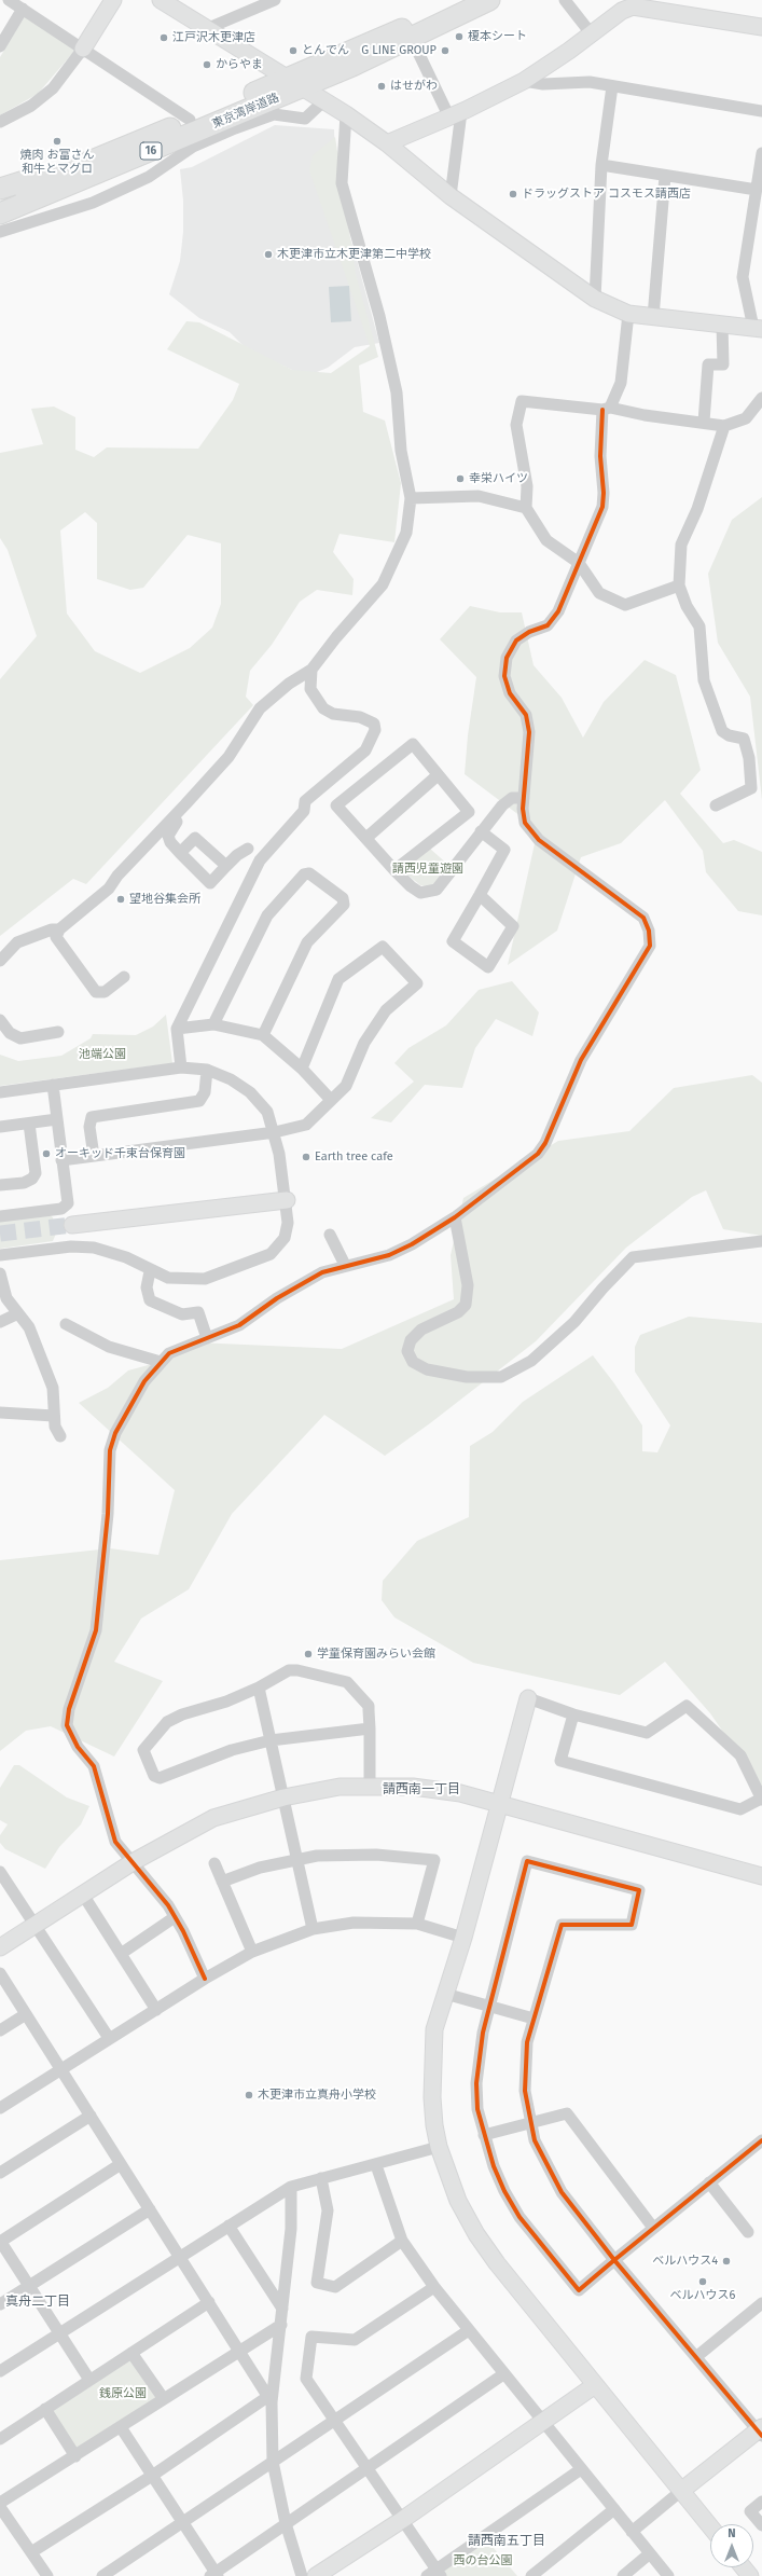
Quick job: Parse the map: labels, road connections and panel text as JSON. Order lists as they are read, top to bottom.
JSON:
{
  "streets": {
    "highway": ["東京湾岸道路", "16"]
  },
  "districts": ["請西南一丁目", "真舟二丁目", "請西南五丁目"],
  "parks": [
    "請西児童遊園",
    "池端公園",
    "銭原公園",
    "西の台公園"
  ],
  "places": [
    "榎本シート",
    "江戸沢木更津店",
    "とんでん",
    "G LINE GROUP",
    "からやま",
    "はせがわ",
    "焼肉 お富さん 和牛とマグロ",
    "ドラッグストア コスモス請西店",
    "木更津市立木更津第二中学校",
    "幸栄ハイツ",
    "望地谷集会所",
    "オーキッド千束台保育園",
    "Earth tree cafe",
    "学童保育園みらい会館",
    "木更津市立真舟小学校",
    "ベルハウス4",
    "ベルハウス6"
  ],
  "north": "top"
}
